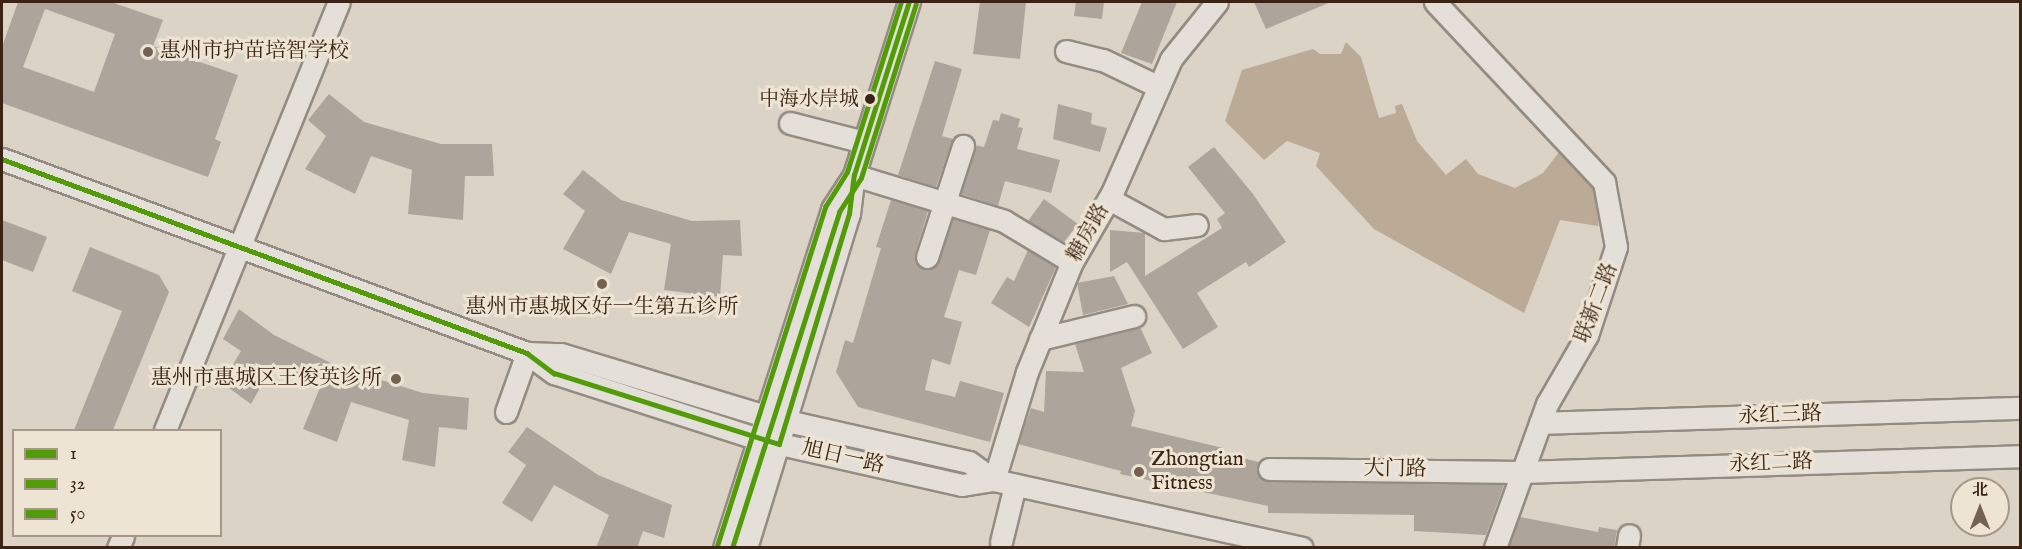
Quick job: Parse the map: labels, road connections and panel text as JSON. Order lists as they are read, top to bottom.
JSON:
{
  "streets": {
    "street": [
      "糖房路",
      "联新二路",
      "永红三路",
      "旭日一路",
      "永红二路",
      "大门路"
    ]
  },
  "crossings": [
    ["糖房路", "旭日一路"],
    ["联新二路", "永红三路"],
    ["联新二路", "永红二路"],
    ["联新二路", "大门路"],
    ["永红二路", "大门路"]
  ],
  "places": [
    "惠州市护苗培智学校",
    "中海水岸城",
    "惠州市惠城区好一生第五诊所",
    "惠州市惠城区王俊英诊所",
    "Zhongtian Fitness"
  ],
  "lines": ["transit line 1", "transit line 50", "transit line 32"],
  "legend": ["1", "32", "50"],
  "north": "top"
}
